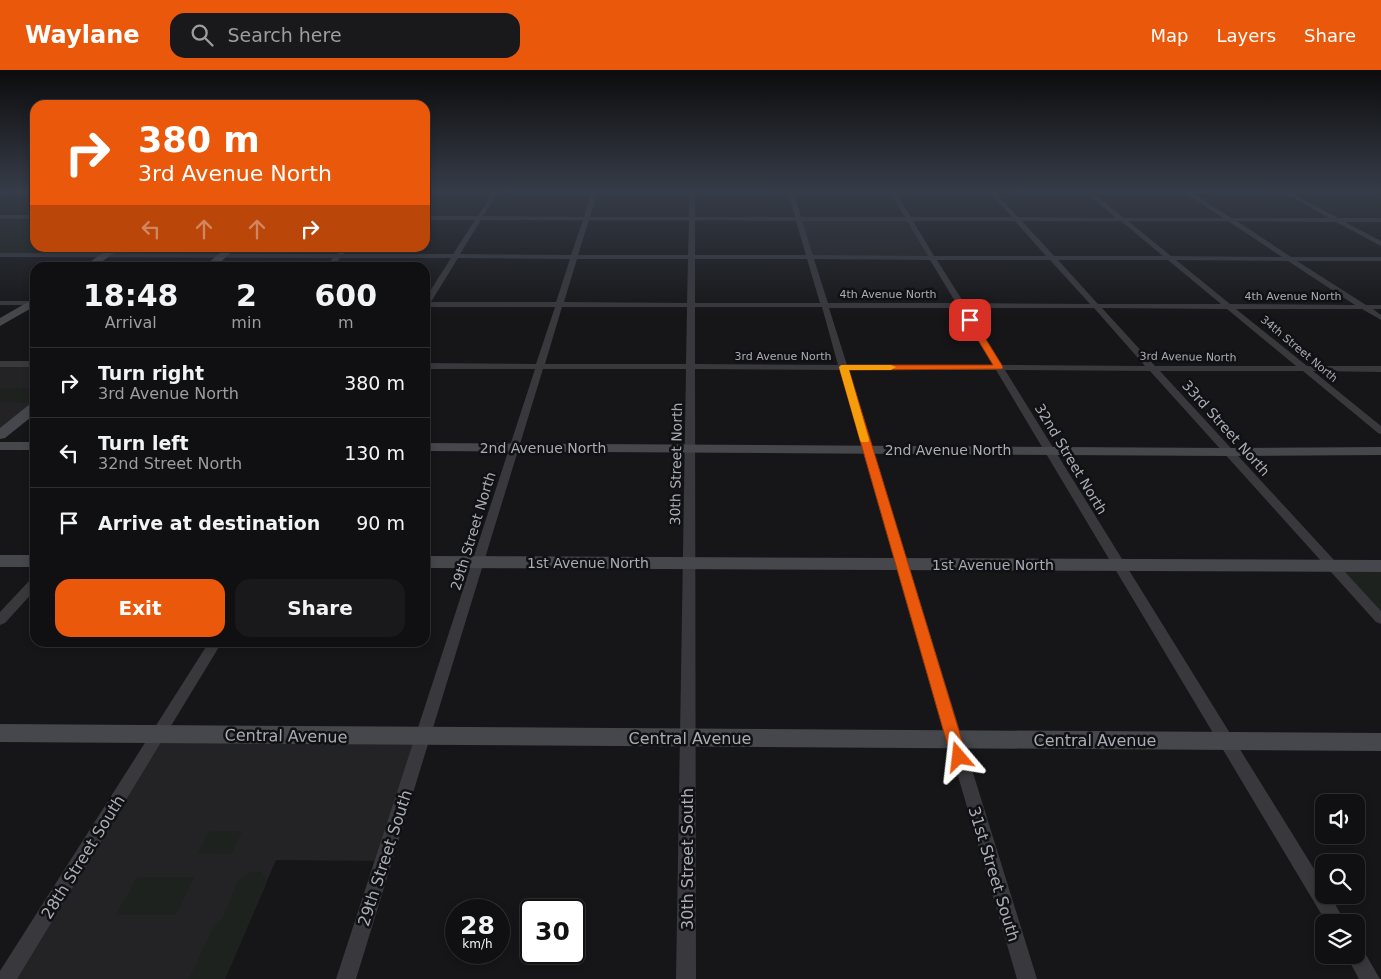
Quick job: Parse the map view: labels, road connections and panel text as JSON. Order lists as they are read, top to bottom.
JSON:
{
  "streets": {
    "main road": ["2nd Avenue North", "1st Avenue North", "Central Avenue"],
    "street": [
      "4th Avenue North",
      "34th Street North",
      "3rd Avenue North",
      "33rd Street North",
      "32nd Street North",
      "30th Street North",
      "29th Street North",
      "28th Street South",
      "29th Street South",
      "30th Street South",
      "31st Street South"
    ]
  },
  "crossings": [
    ["4th Avenue North", "34th Street North"],
    ["4th Avenue North", "33rd Street North"],
    ["4th Avenue North", "32nd Street North"],
    ["4th Avenue North", "30th Street North"],
    ["4th Avenue North", "29th Street North"],
    ["4th Avenue North", "31st Street South"],
    ["34th Street North", "3rd Avenue North"],
    ["3rd Avenue North", "33rd Street North"],
    ["3rd Avenue North", "32nd Street North"],
    ["3rd Avenue North", "30th Street North"],
    ["3rd Avenue North", "29th Street North"],
    ["3rd Avenue North", "31st Street South"],
    ["33rd Street North", "2nd Avenue North"],
    ["33rd Street North", "1st Avenue North"],
    ["2nd Avenue North", "32nd Street North"],
    ["2nd Avenue North", "30th Street North"],
    ["2nd Avenue North", "29th Street North"],
    ["2nd Avenue North", "31st Street South"],
    ["32nd Street North", "1st Avenue North"],
    ["32nd Street North", "Central Avenue"],
    ["30th Street North", "1st Avenue North"],
    ["30th Street North", "Central Avenue"],
    ["30th Street North", "30th Street South"],
    ["29th Street North", "1st Avenue North"],
    ["29th Street North", "Central Avenue"],
    ["29th Street North", "29th Street South"],
    ["1st Avenue North", "31st Street South"],
    ["Central Avenue", "28th Street South"],
    ["Central Avenue", "29th Street South"],
    ["Central Avenue", "30th Street South"],
    ["Central Avenue", "31st Street South"]
  ],
  "page": {
    "header": "Waylane",
    "search": "Search here",
    "nav": ["Map", "Layers", "Share"],
    "turn": ["380 m", "3rd Avenue North"],
    "eta": [
      "18:48",
      "Arrival",
      "2",
      "min",
      "600",
      "m"
    ],
    "list": [
      {
        "name": "Turn right",
        "note": "3rd Avenue North",
        "value": "380 m"
      },
      {
        "name": "Turn left",
        "note": "32nd Street North",
        "value": "130 m"
      },
      {
        "name": "Arrive at destination",
        "value": "90 m"
      }
    ],
    "buttons": ["Exit", "Share"],
    "speed": "28 km/h",
    "limit": "30"
  }
}
